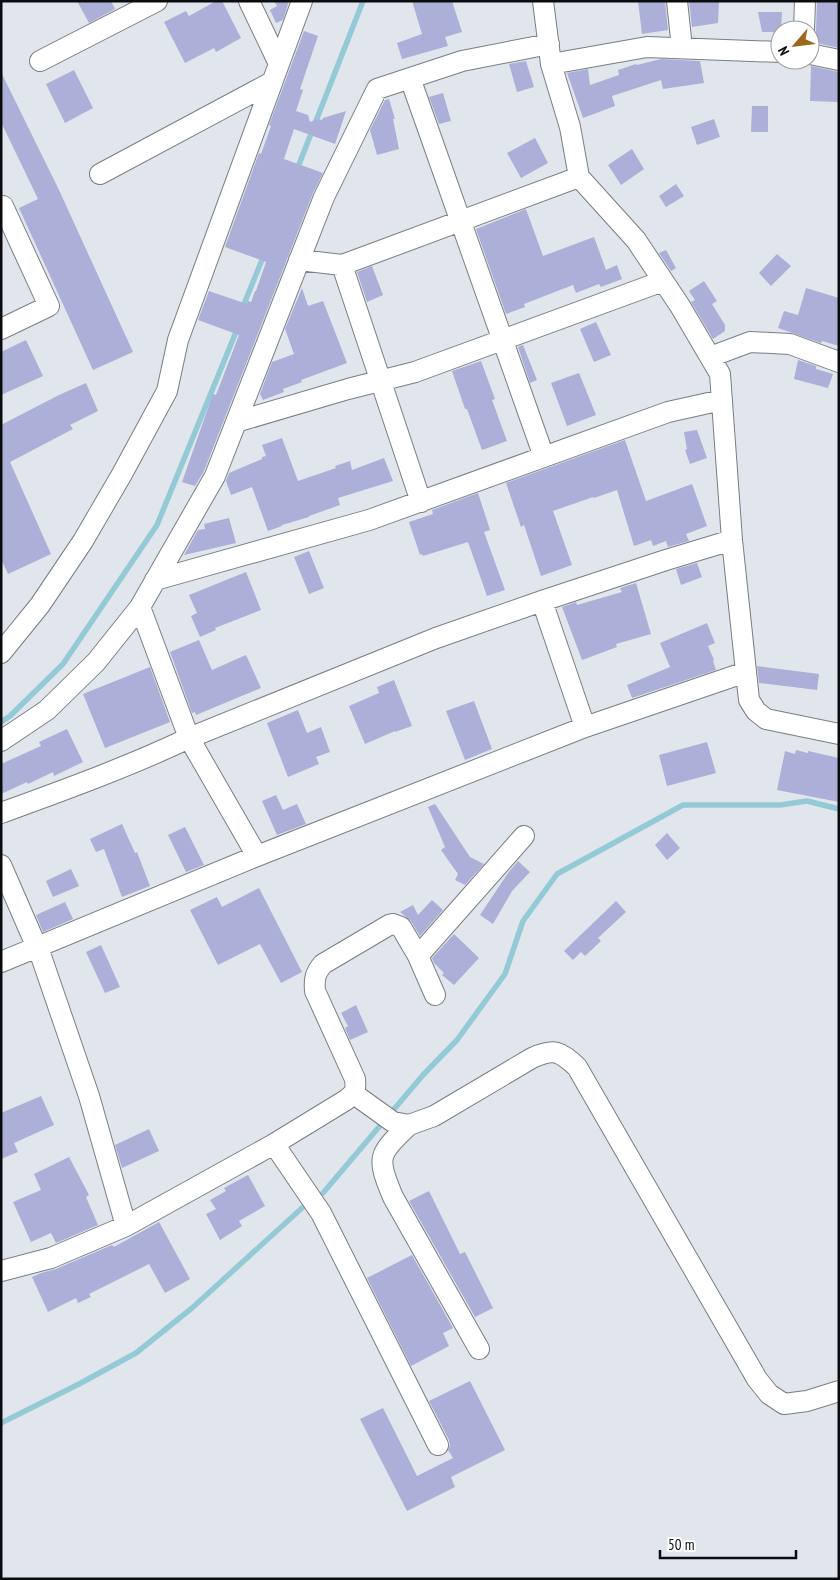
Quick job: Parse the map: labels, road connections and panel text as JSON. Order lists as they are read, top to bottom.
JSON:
{
  "scale_bar": "50 m",
  "north": "bottom left"
}
